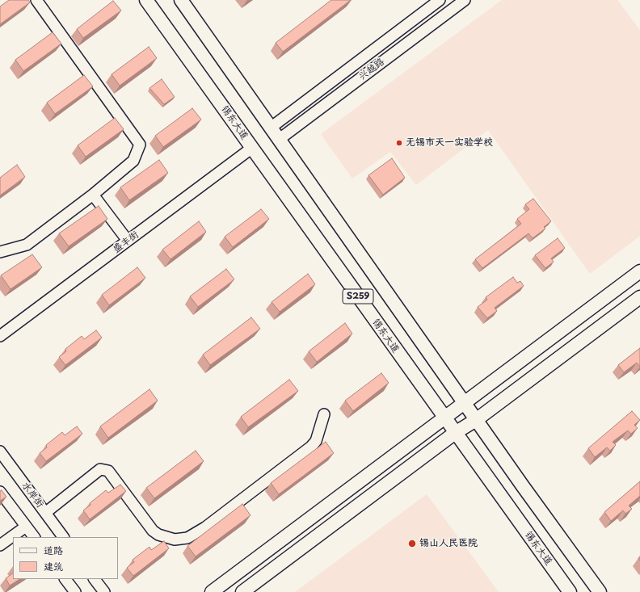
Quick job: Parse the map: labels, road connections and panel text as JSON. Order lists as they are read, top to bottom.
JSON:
{
  "streets": {
    "main road": ["锡东大道", "S259"],
    "street": ["兴越路", "盛丰街", "水岸街"]
  },
  "crossings": [
    ["兴越路", "S259"],
    ["锡东大道", "盛丰街"]
  ],
  "places": ["无锡市天一实验学校", "锡山人民医院"],
  "legend": ["道路", "建筑"]
}
